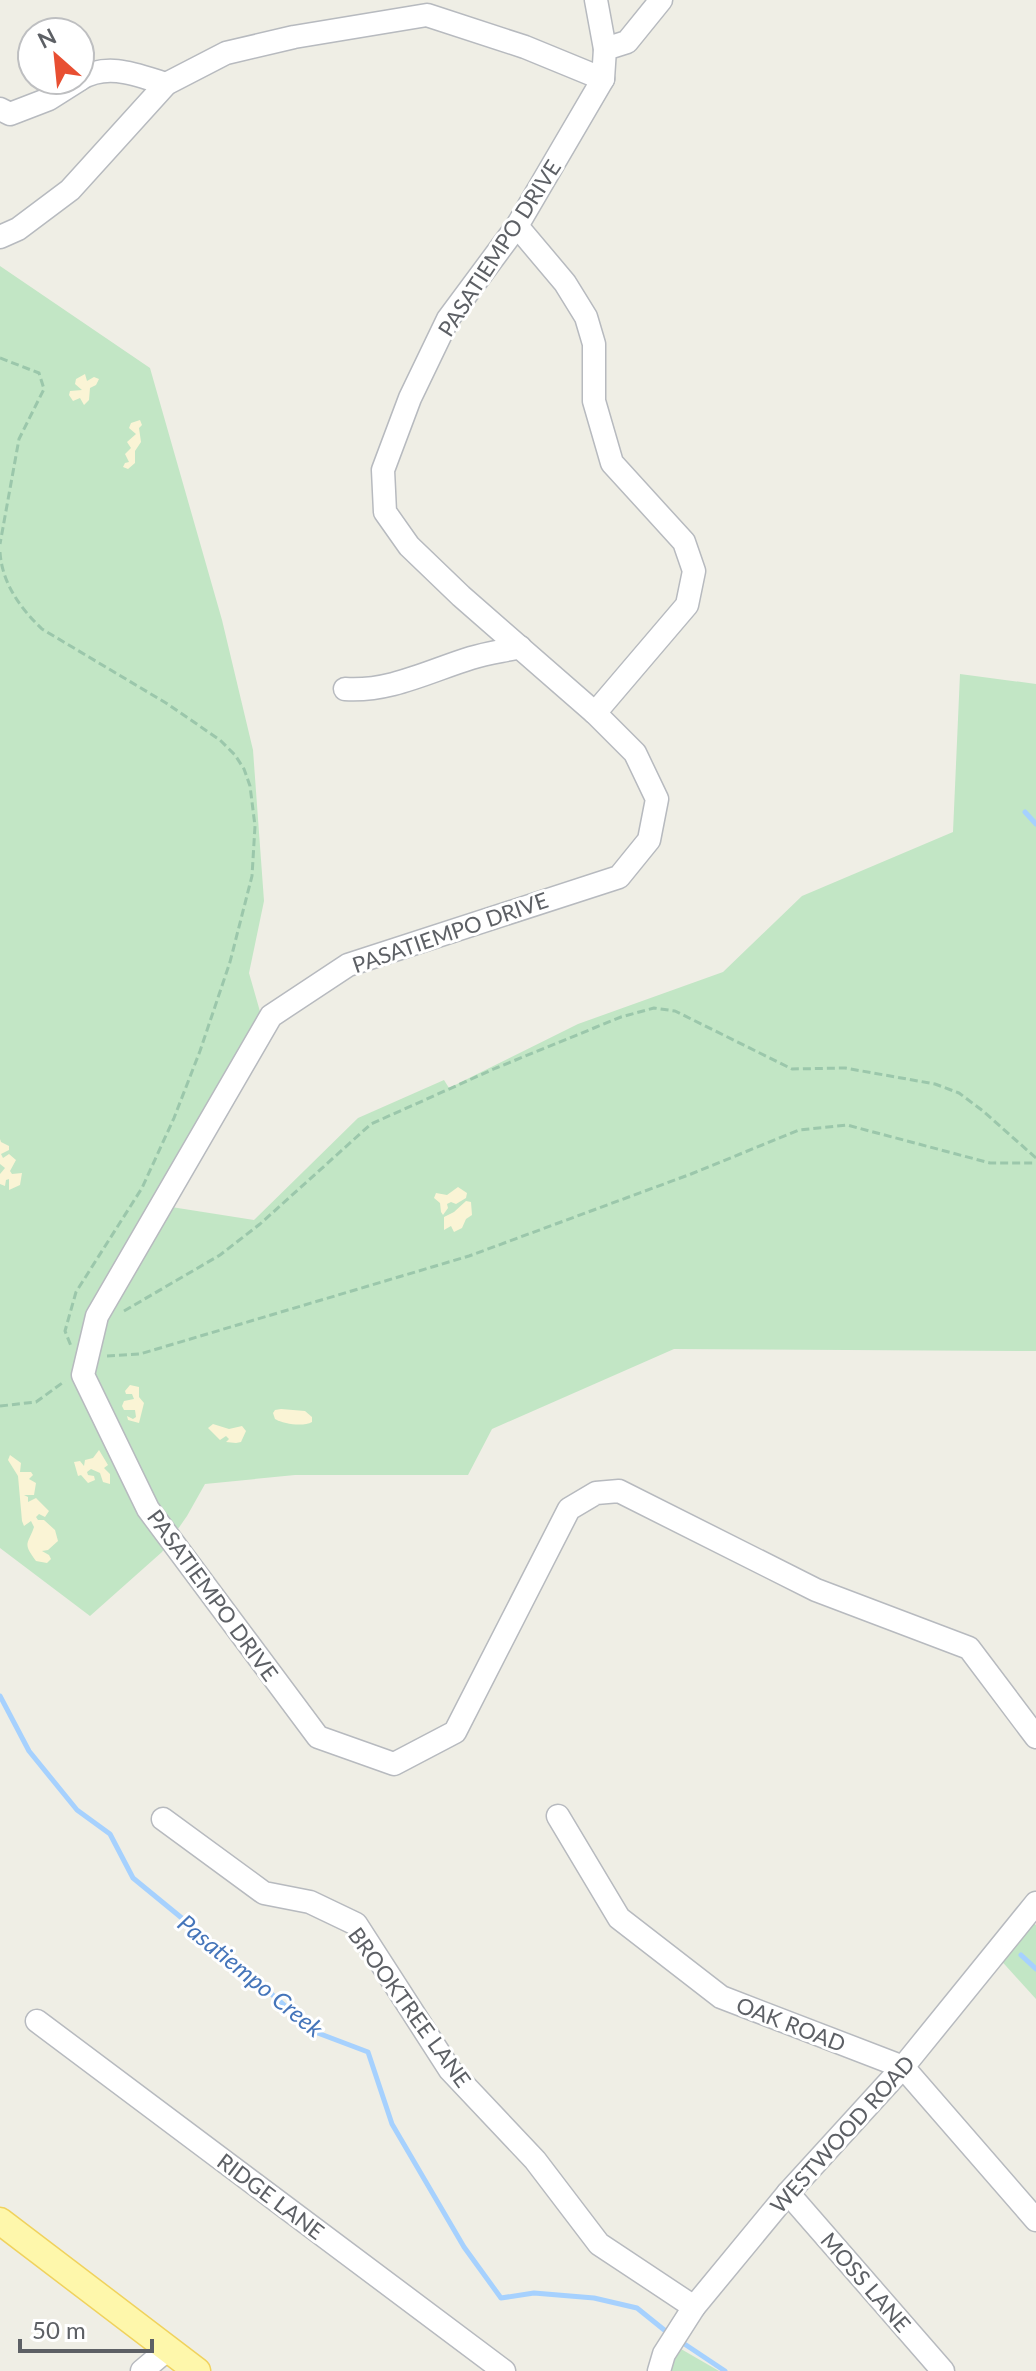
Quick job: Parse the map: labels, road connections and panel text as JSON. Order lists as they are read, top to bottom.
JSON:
{
  "streets": {
    "street": [
      "PASATIEMPO DRIVE",
      "BROOKTREE LANE",
      "OAK ROAD",
      "WESTWOOD ROAD",
      "RIDGE LANE",
      "MOSS LANE"
    ]
  },
  "crossings": [
    ["BROOKTREE LANE", "WESTWOOD ROAD"],
    ["OAK ROAD", "WESTWOOD ROAD"],
    ["WESTWOOD ROAD", "MOSS LANE"]
  ],
  "water": ["Pasatiempo Creek"],
  "scale_bar": "50 m",
  "north": "top left"
}
